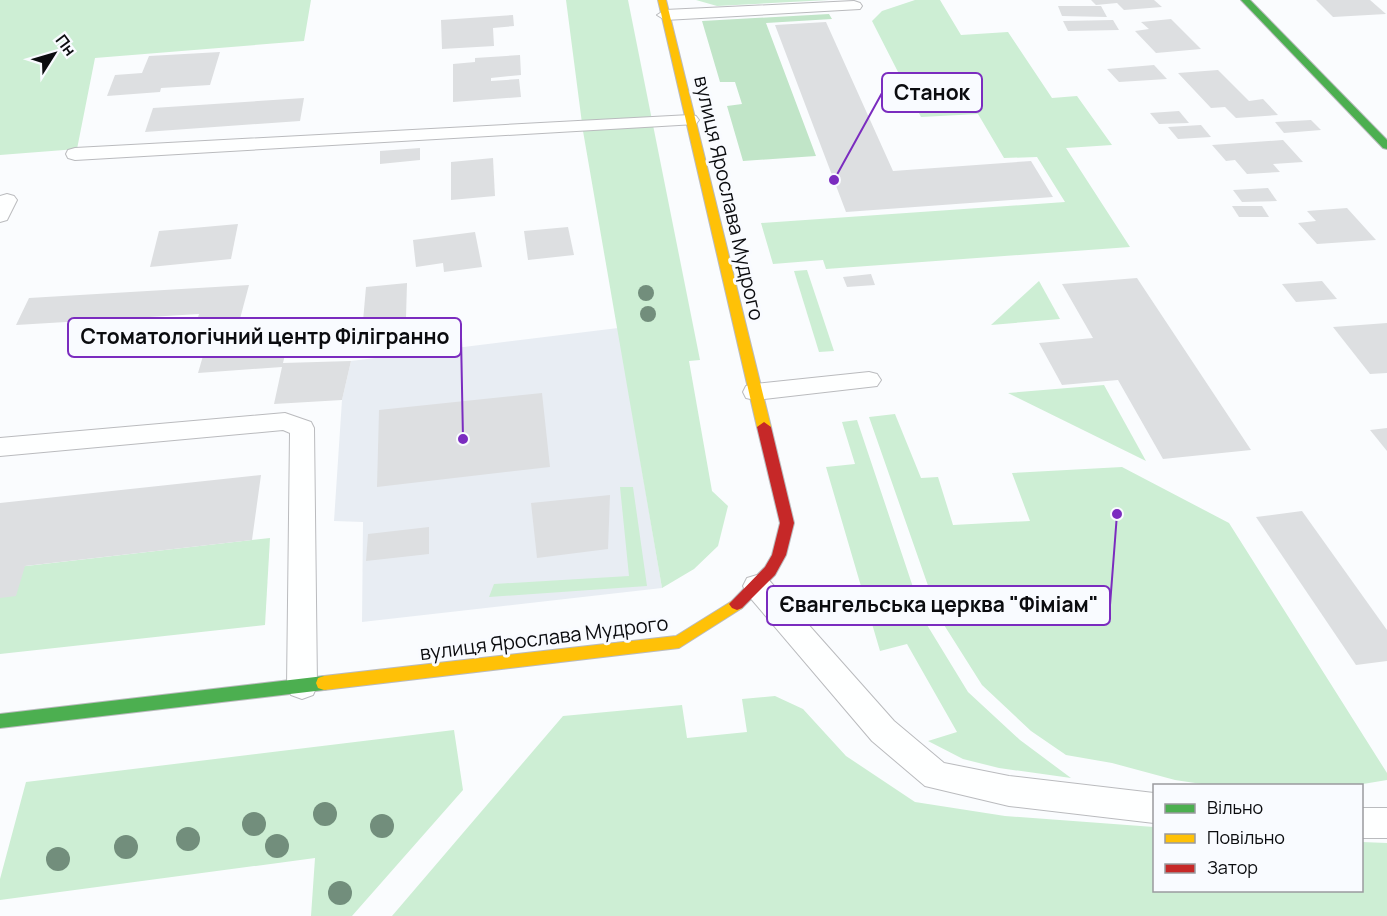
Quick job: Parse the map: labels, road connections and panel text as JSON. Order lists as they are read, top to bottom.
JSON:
{
  "streets": {
    "main road": ["вулиця Ярослава Мудрого"]
  },
  "places": ["Станок", "Стоматологічний центр Філігранно", "Євангельська церква \"Фіміам\""],
  "legend": ["Вільно", "Повільно", "Затор"],
  "north": "top right"
}
